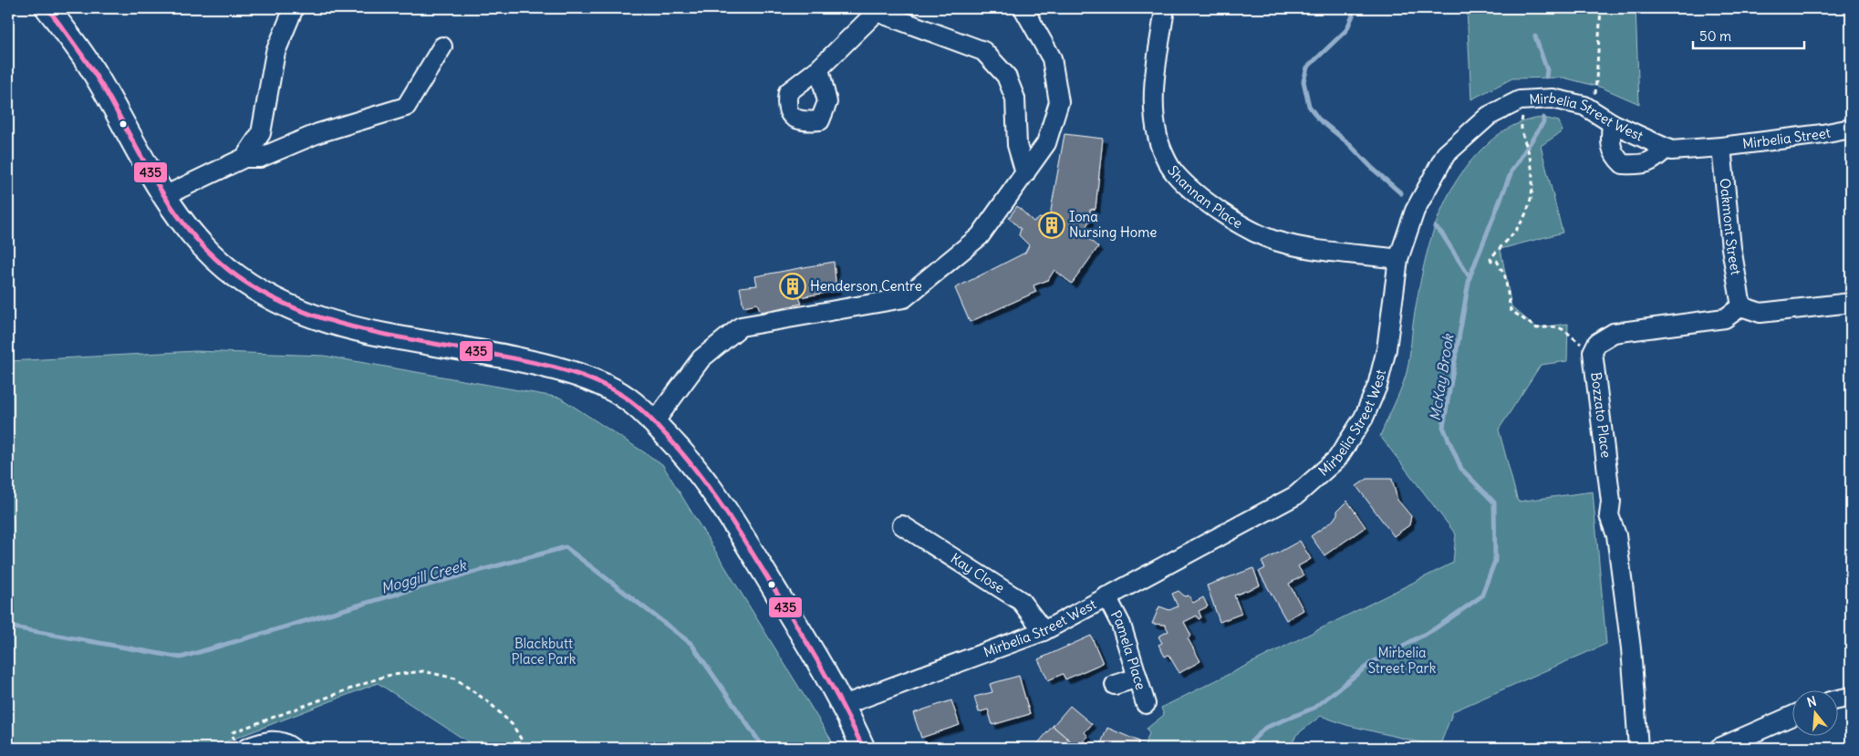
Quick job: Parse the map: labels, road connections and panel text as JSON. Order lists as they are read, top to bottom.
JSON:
{
  "streets": {
    "street": [
      "Mirbelia Street West",
      "Mirbelia Street",
      "Shannan Place",
      "Oakmont Street",
      "Bozzato Place",
      "Kay Close",
      "Pamela Place"
    ]
  },
  "crossings": [
    ["Mirbelia Street West", "Mirbelia Street"],
    ["Mirbelia Street West", "Shannan Place"],
    ["Mirbelia Street West", "Oakmont Street"],
    ["Mirbelia Street West", "Kay Close"],
    ["Mirbelia Street West", "Pamela Place"],
    ["Mirbelia Street", "Oakmont Street"]
  ],
  "water": ["McKay Brook", "Moggill Creek"],
  "parks": ["Blackbutt Place Park", "Mirbelia Street Park"],
  "places": {
    "building": ["Iona Nursing Home", "Henderson Centre"]
  },
  "lines": ["transit line 435"],
  "scale_bar": "50 m",
  "north": "top"
}
